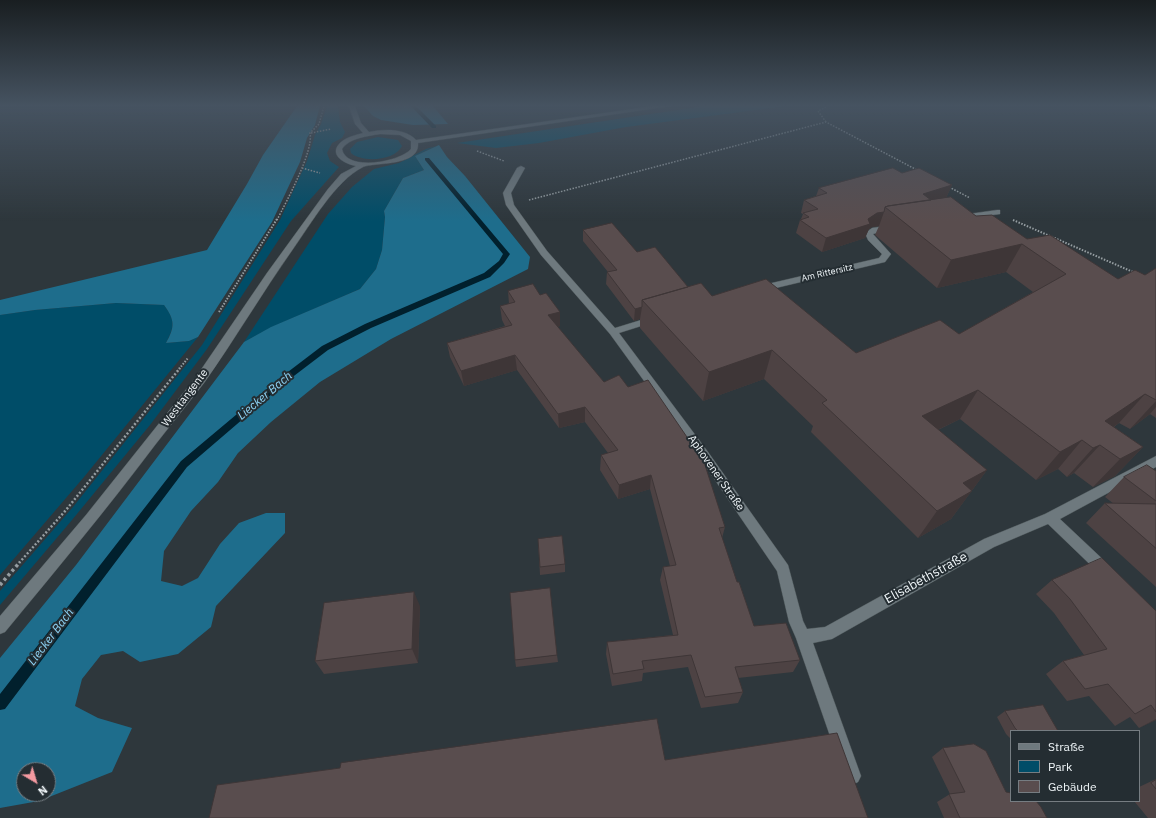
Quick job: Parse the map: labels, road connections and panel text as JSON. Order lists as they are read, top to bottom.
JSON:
{
  "streets": {
    "street": [
      "Am Rittersitz",
      "Westtangente",
      "Aphovener Straße",
      "Elisabethstraße"
    ]
  },
  "crossings": [
    ["Aphovener Straße", "Elisabethstraße"]
  ],
  "water": ["Liecker Bach"],
  "legend": ["Straße", "Park", "Gebäude"],
  "north": "bottom right"
}
